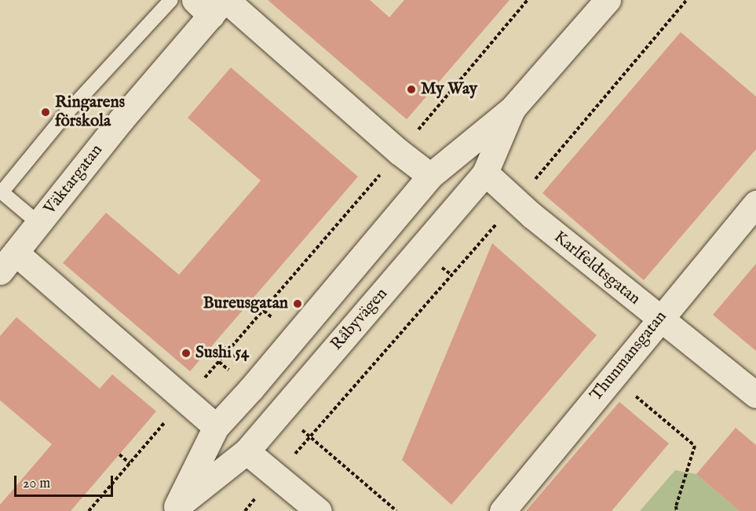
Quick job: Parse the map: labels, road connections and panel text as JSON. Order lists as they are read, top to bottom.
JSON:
{
  "streets": {
    "street": [
      "Väktargatan",
      "Karlfeldtsgatan",
      "Råbyvägen",
      "Thunmansgatan"
    ]
  },
  "crossings": [
    ["Väktargatan", "Råbyvägen"],
    ["Karlfeldtsgatan", "Råbyvägen"],
    ["Karlfeldtsgatan", "Thunmansgatan"]
  ],
  "places": [
    "My Way",
    "Ringarens förskola",
    "Bureusgatan",
    "Sushi 54"
  ],
  "scale_bar": "20 m"
}
